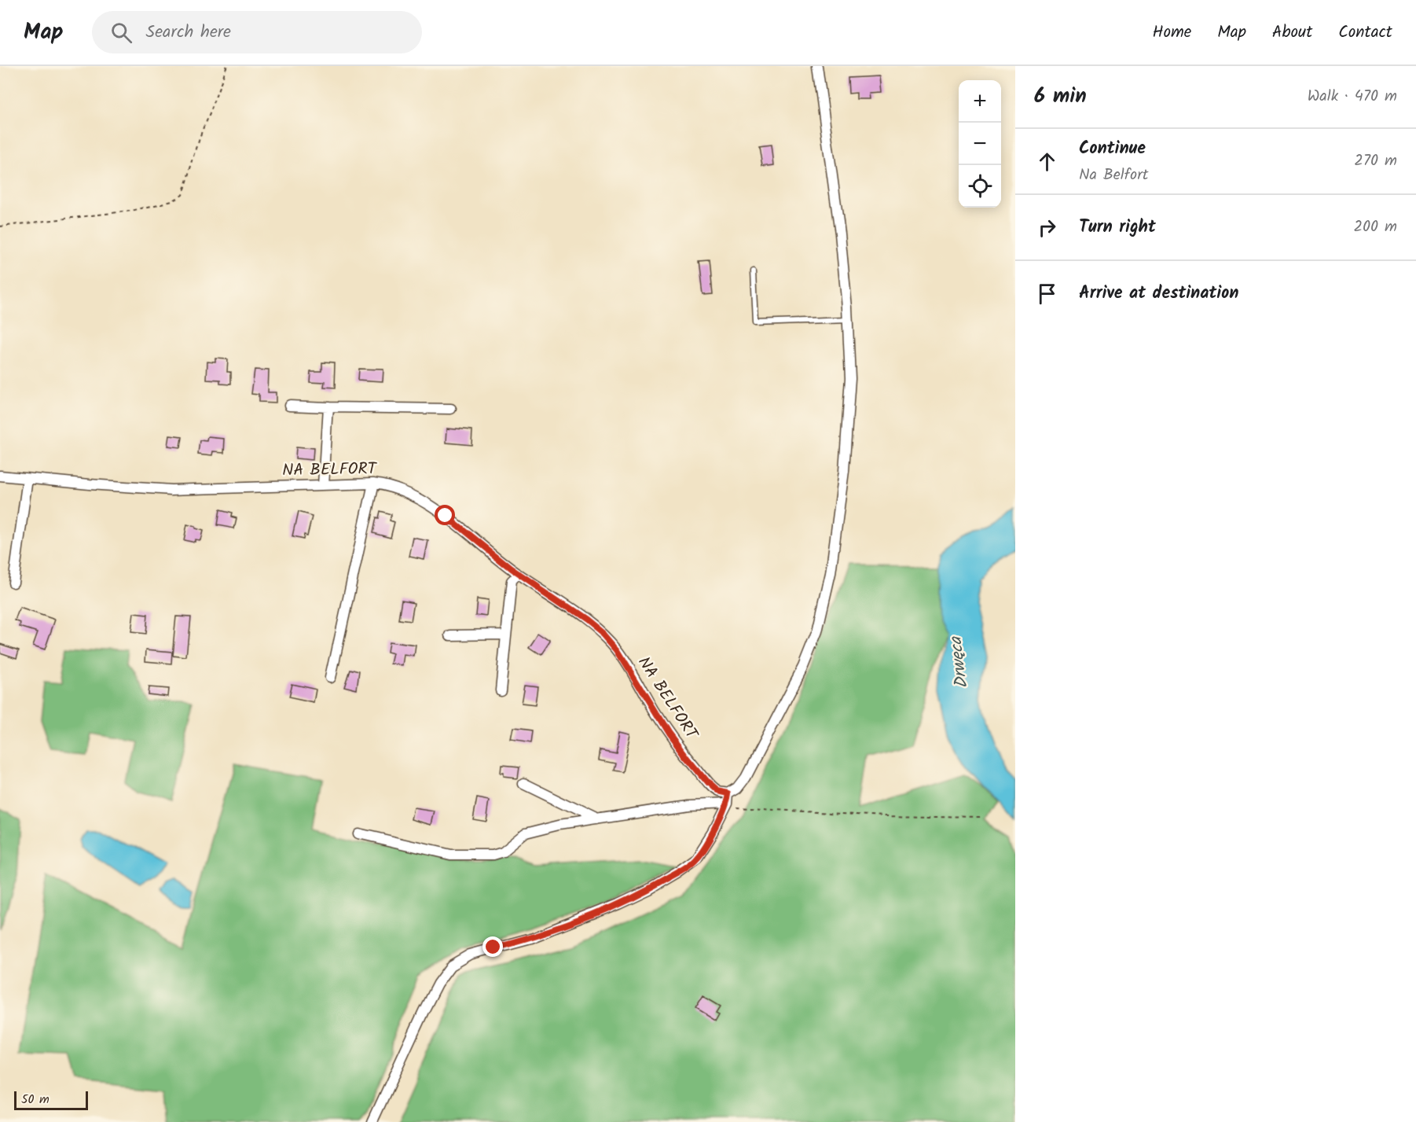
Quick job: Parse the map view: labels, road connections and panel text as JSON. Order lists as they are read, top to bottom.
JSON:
{
  "streets": {
    "street": ["NA BELFORT"]
  },
  "water": ["Drwęca"],
  "scale_bar": "50 m",
  "page": {
    "header": "Map",
    "search": "Search here",
    "nav": [
      "Home",
      "Map",
      "About",
      "Contact"
    ],
    "heading": ["6 min", "Walk · 470 m"],
    "map_buttons": ["+", "−"],
    "list": [
      ["Continue", "Na Belfort", "270 m"],
      ["Turn right", "200 m"],
      "Arrive at destination"
    ],
    "scale": "50 m"
  }
}
